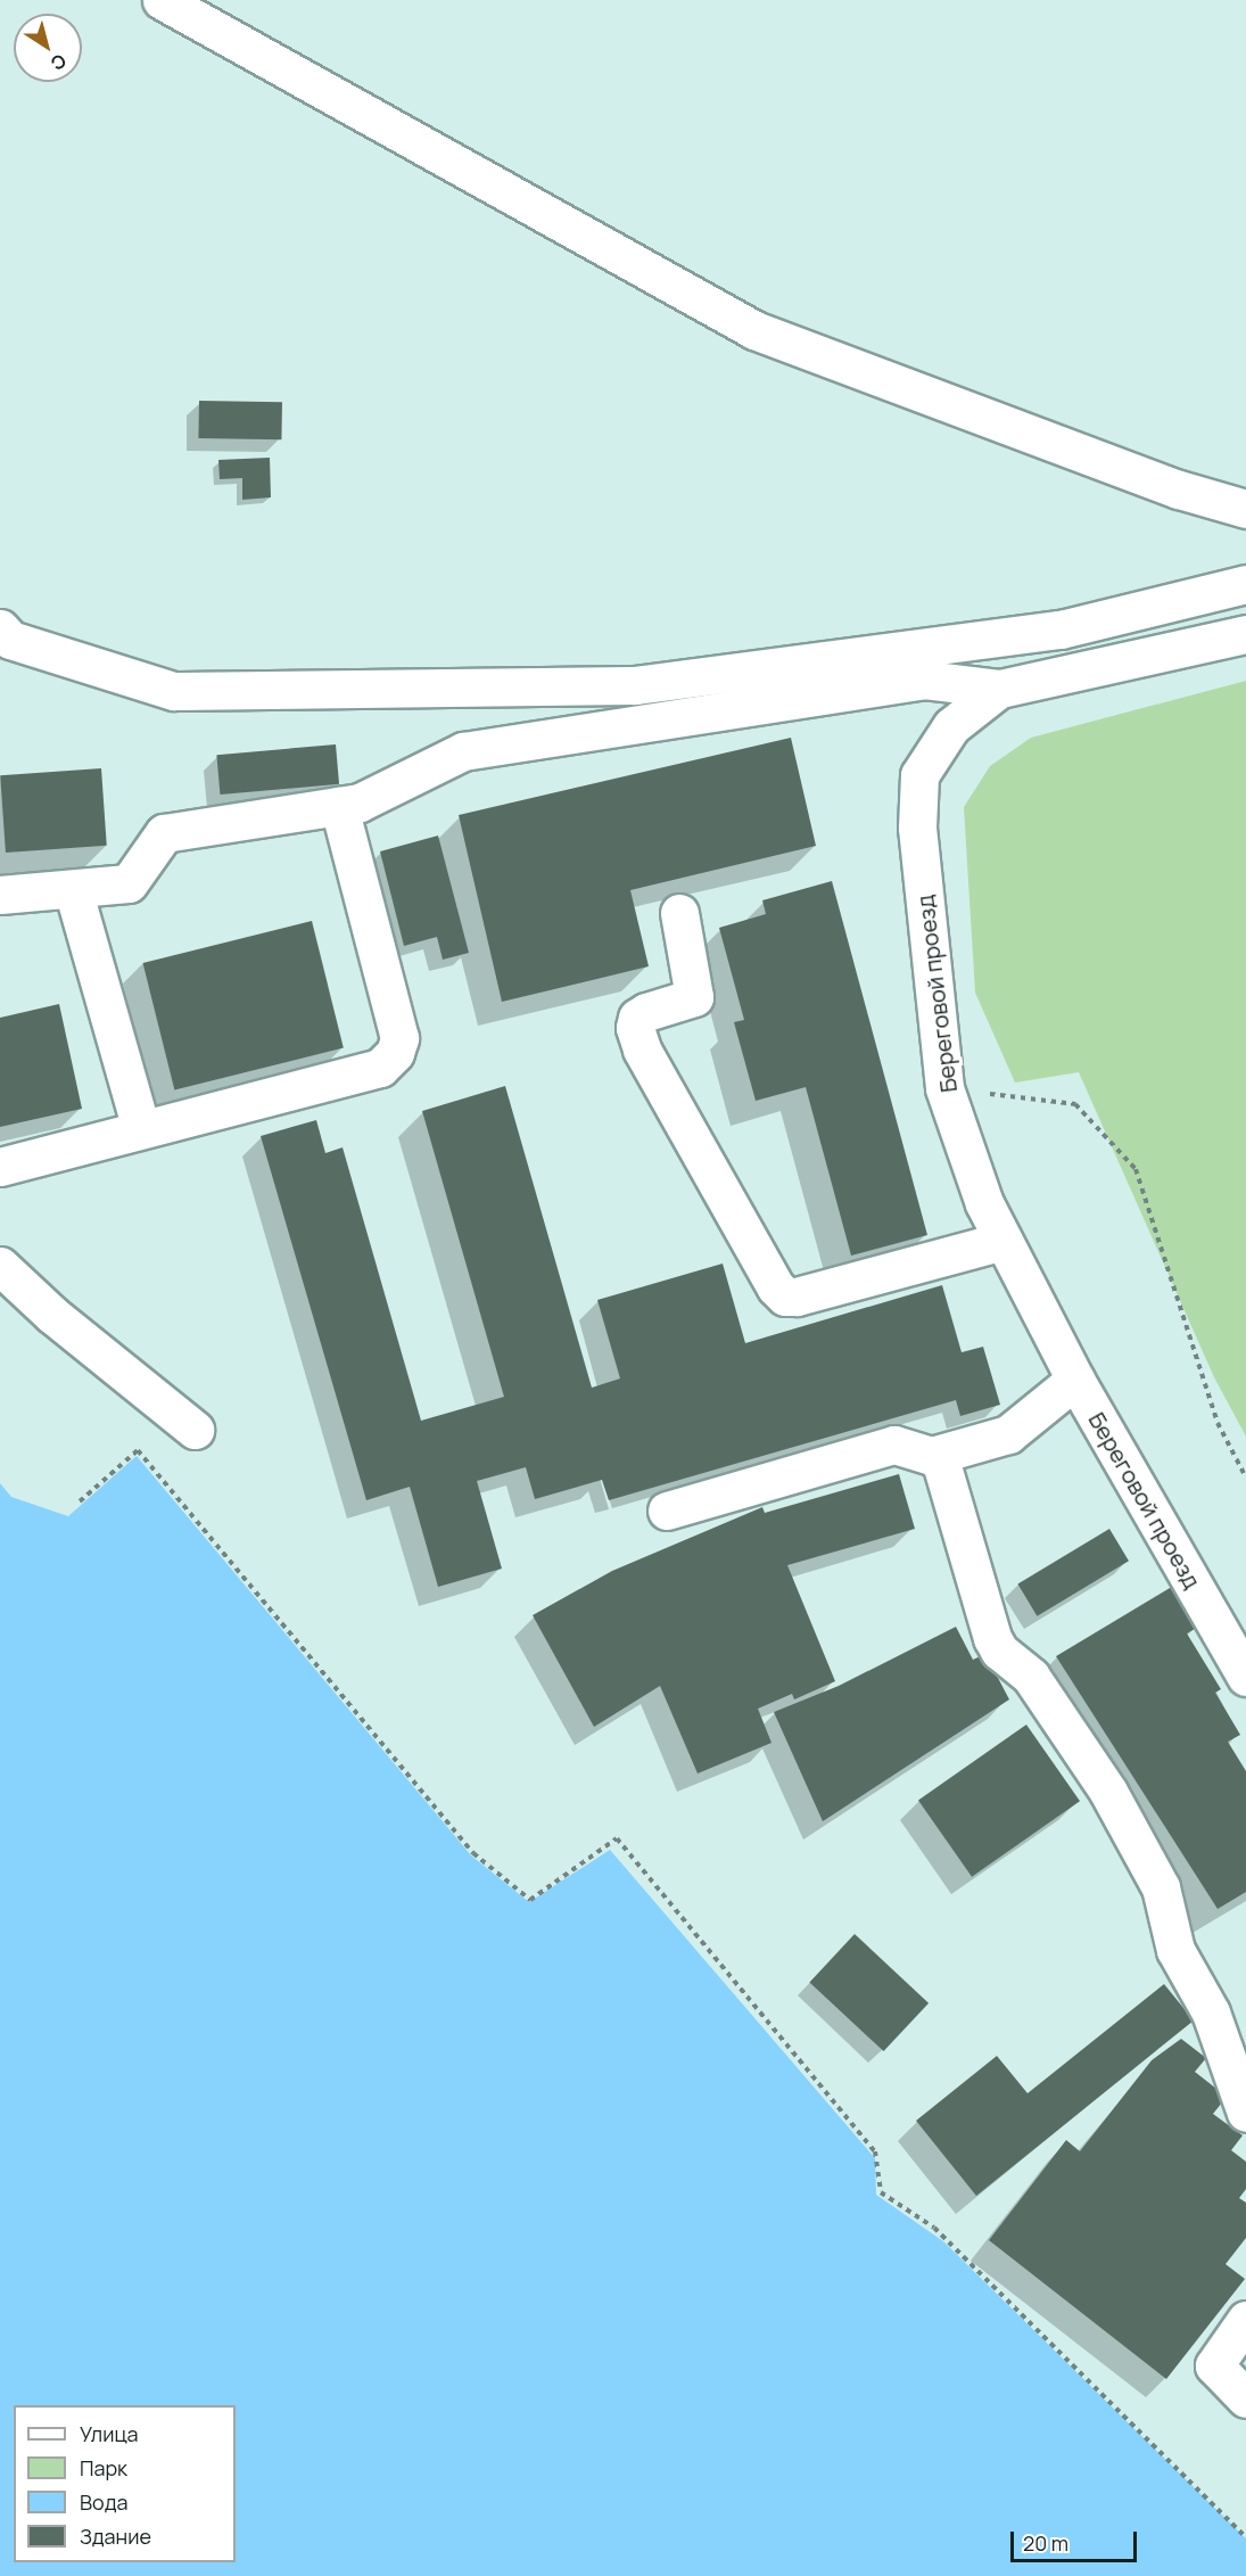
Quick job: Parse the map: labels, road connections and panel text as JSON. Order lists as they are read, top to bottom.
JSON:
{
  "streets": {
    "street": ["Береговой проезд"]
  },
  "legend": [
    "Улица",
    "Парк",
    "Вода",
    "Здание"
  ],
  "scale_bar": "20 m",
  "north": "bottom right"
}
